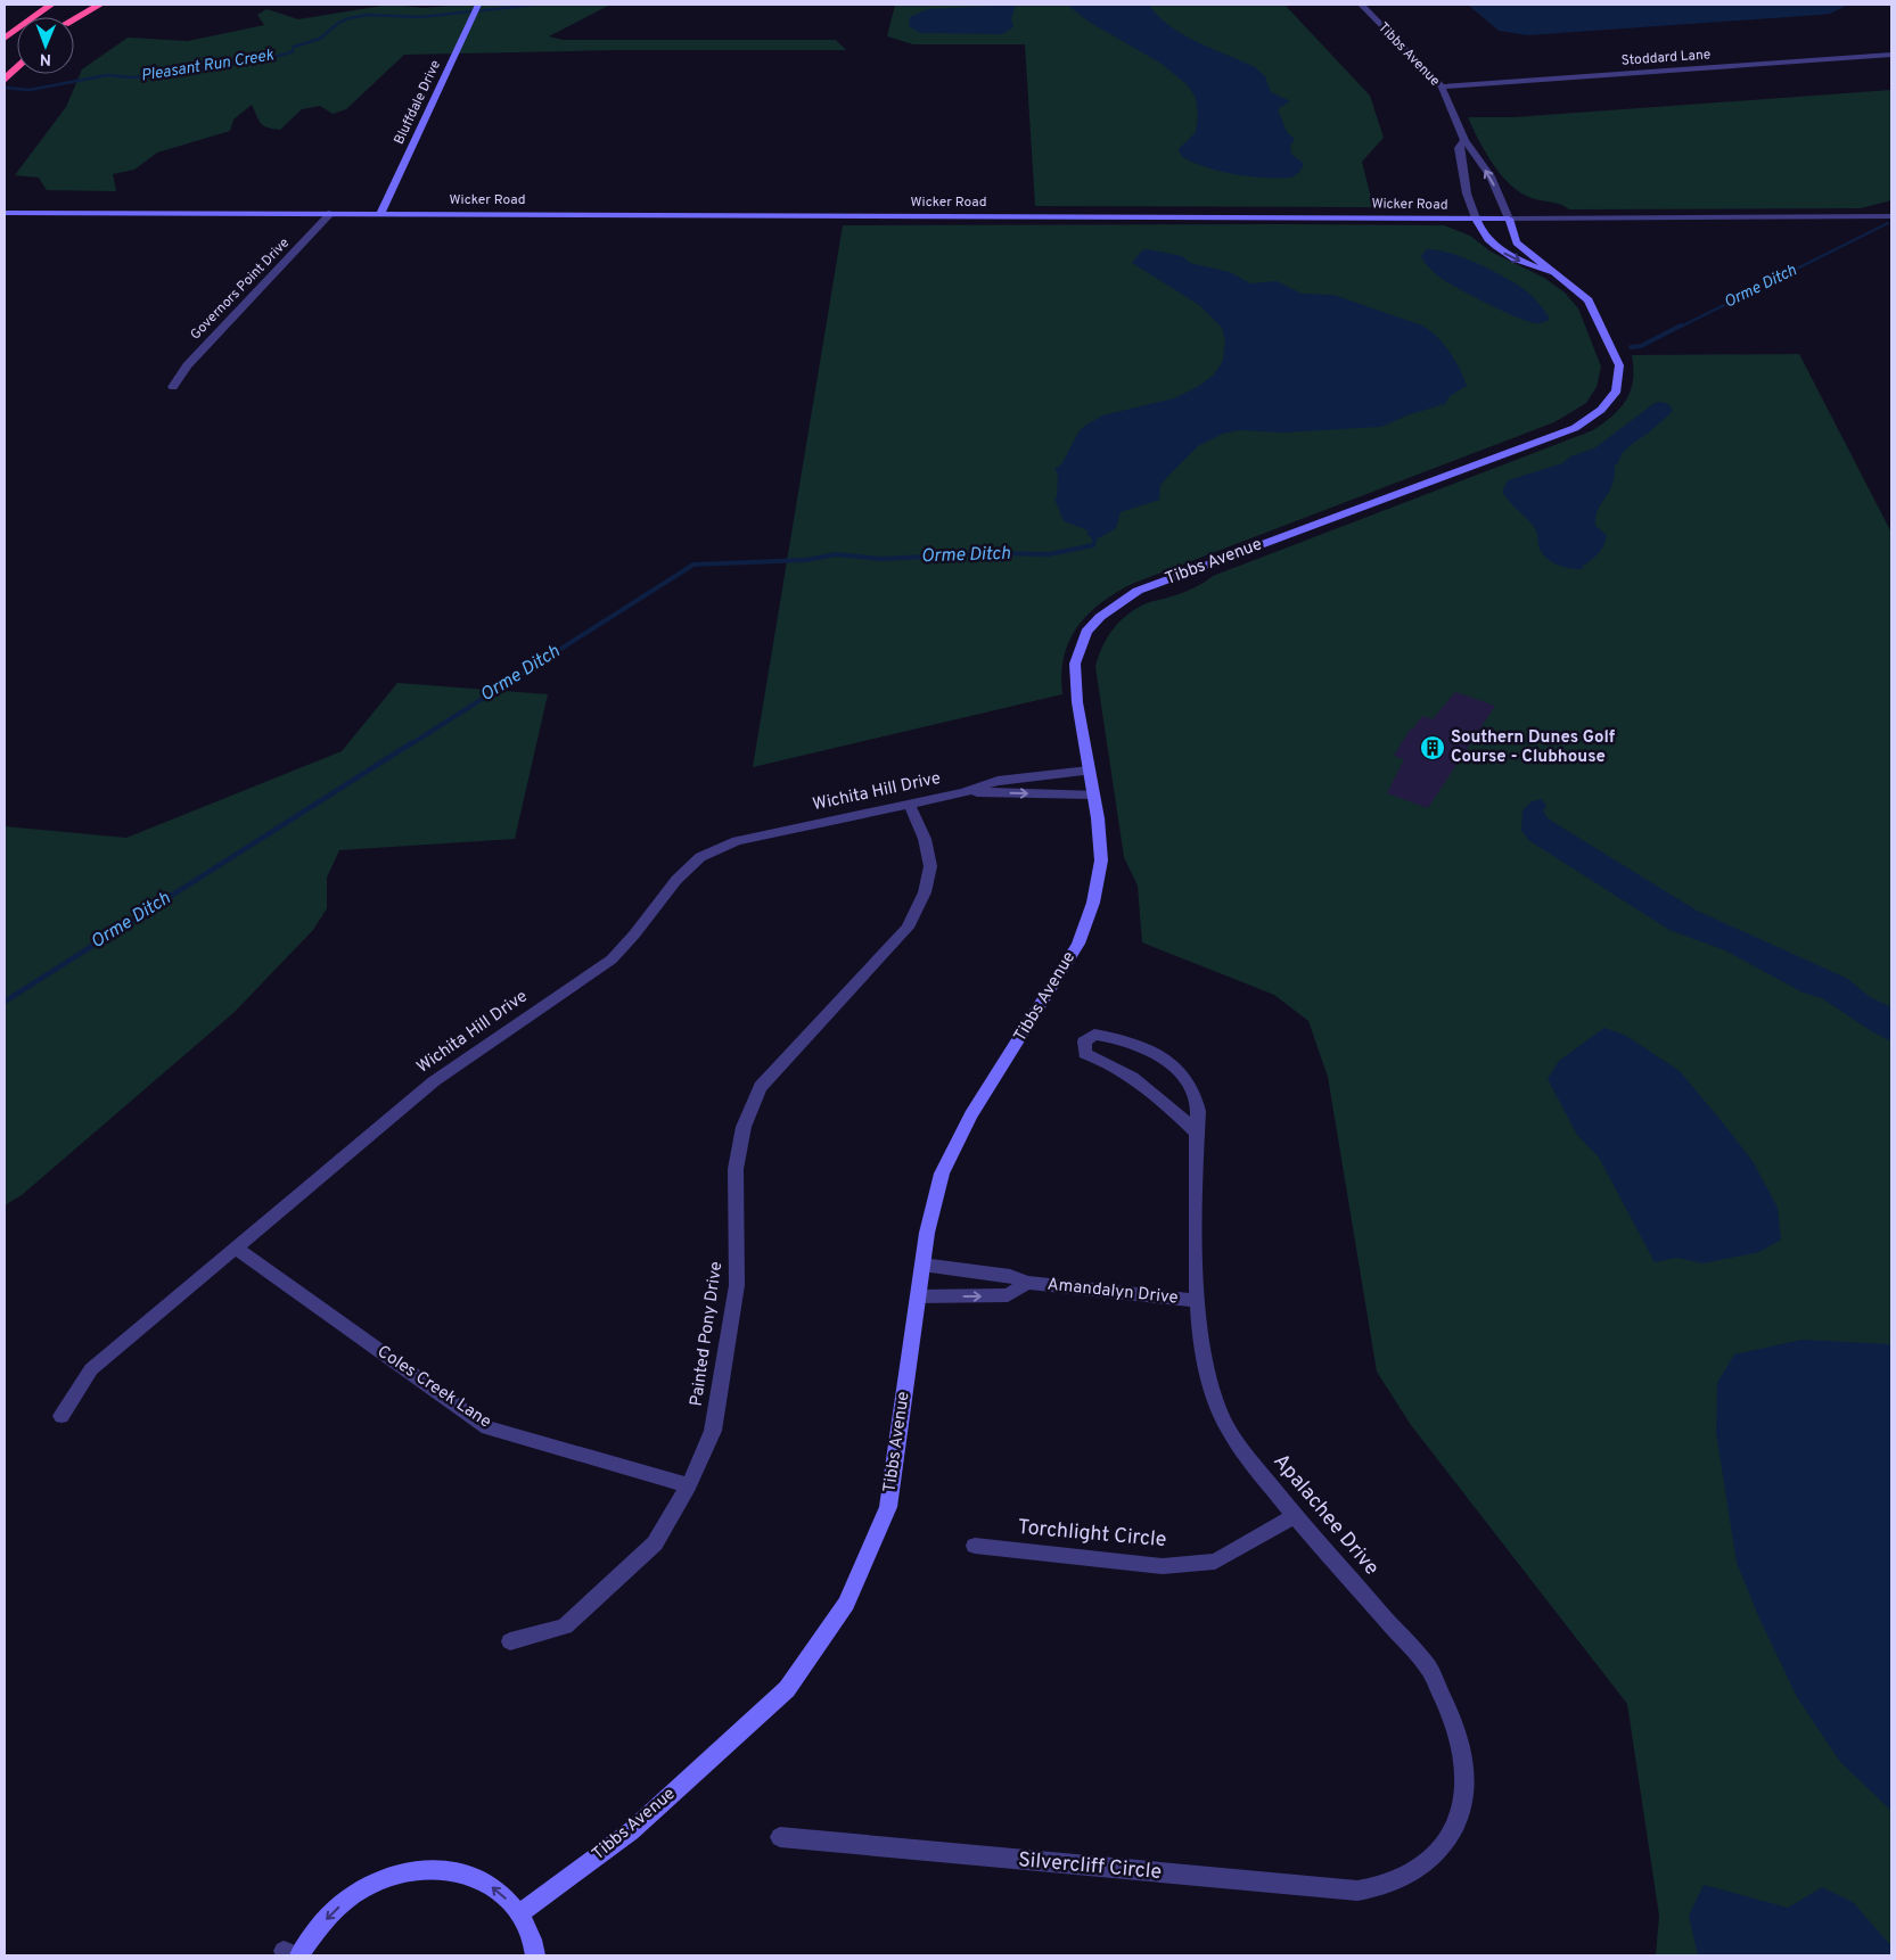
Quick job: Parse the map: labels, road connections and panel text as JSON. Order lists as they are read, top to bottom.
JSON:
{
  "streets": {
    "street": [
      "Tibbs Avenue",
      "Stoddard Lane",
      "Bluffdale Drive",
      "Wicker Road",
      "Governors Point Drive",
      "Wichita Hill Drive",
      "Amandalyn Drive",
      "Painted Pony Drive",
      "Coles Creek Lane",
      "Apalachee Drive",
      "Torchlight Circle",
      "Silvercliff Circle"
    ]
  },
  "crossings": [
    ["Tibbs Avenue", "Stoddard Lane"],
    ["Tibbs Avenue", "Wicker Road"],
    ["Tibbs Avenue", "Wichita Hill Drive"],
    ["Tibbs Avenue", "Amandalyn Drive"],
    ["Bluffdale Drive", "Wicker Road"],
    ["Wicker Road", "Governors Point Drive"],
    ["Wichita Hill Drive", "Painted Pony Drive"],
    ["Wichita Hill Drive", "Coles Creek Lane"],
    ["Amandalyn Drive", "Apalachee Drive"],
    ["Painted Pony Drive", "Coles Creek Lane"],
    ["Apalachee Drive", "Torchlight Circle"],
    ["Apalachee Drive", "Silvercliff Circle"]
  ],
  "water": ["Pleasant Run Creek", "Orme Ditch"],
  "places": {
    "building": ["Southern Dunes Golf Course - Clubhouse"]
  },
  "north": "bottom"
}
